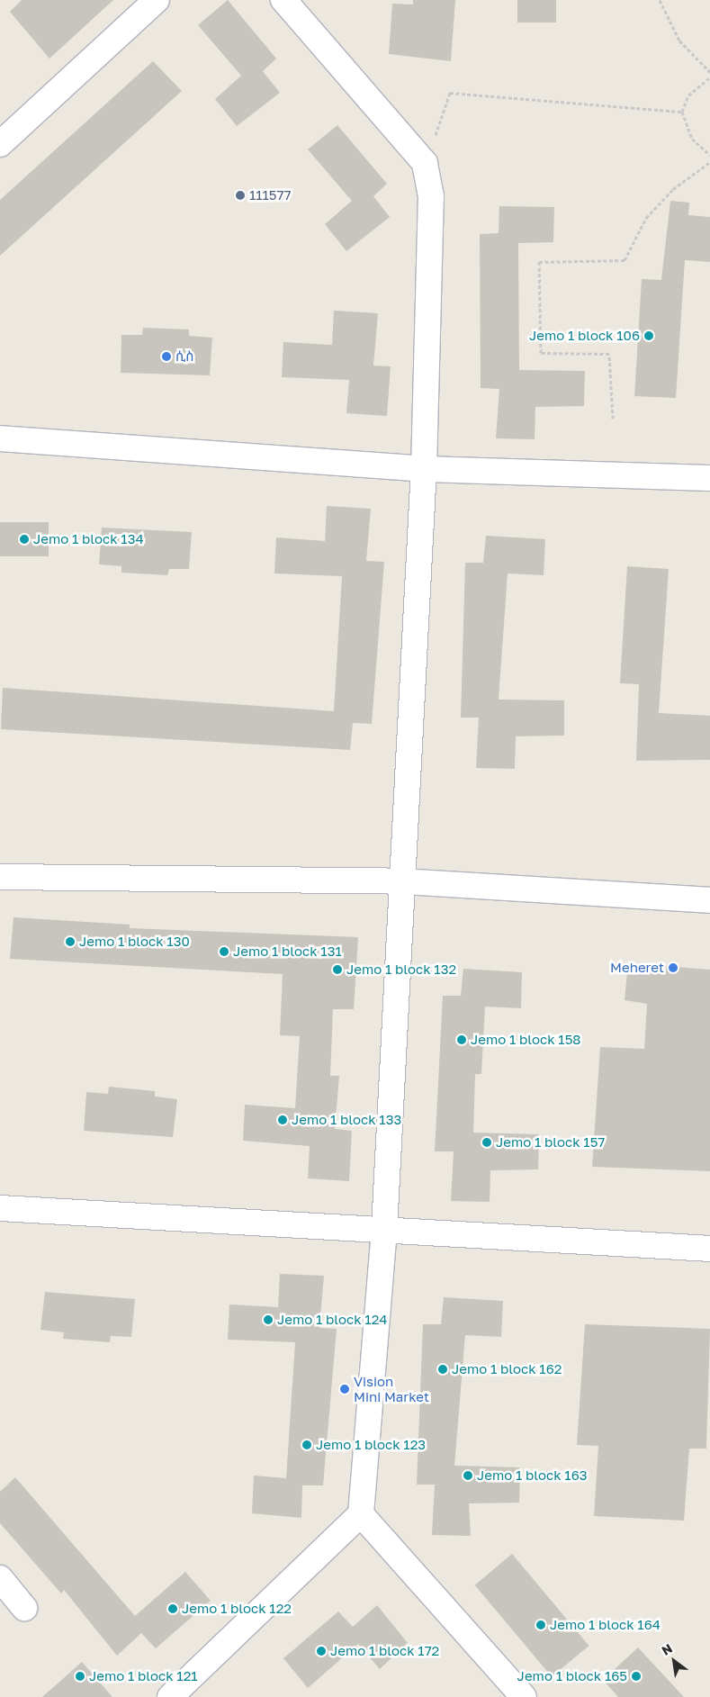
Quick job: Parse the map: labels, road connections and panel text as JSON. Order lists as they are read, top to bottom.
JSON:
{
  "places": [
    "111577",
    "Jemo 1 block 106",
    "ሲስ",
    "Jemo 1 block 134",
    "Jemo 1 block 130",
    "Jemo 1 block 131",
    "Meheret",
    "Jemo 1 block 132",
    "Jemo 1 block 158",
    "Jemo 1 block 133",
    "Jemo 1 block 157",
    "Jemo 1 block 124",
    "Jemo 1 block 162",
    "Vision Mini Market",
    "Jemo 1 block 123",
    "Jemo 1 block 163",
    "Jemo 1 block 122",
    "Jemo 1 block 164",
    "Jemo 1 block 172",
    "Jemo 1 block 121",
    "Jemo 1 block 165"
  ],
  "north": "top left"
}
